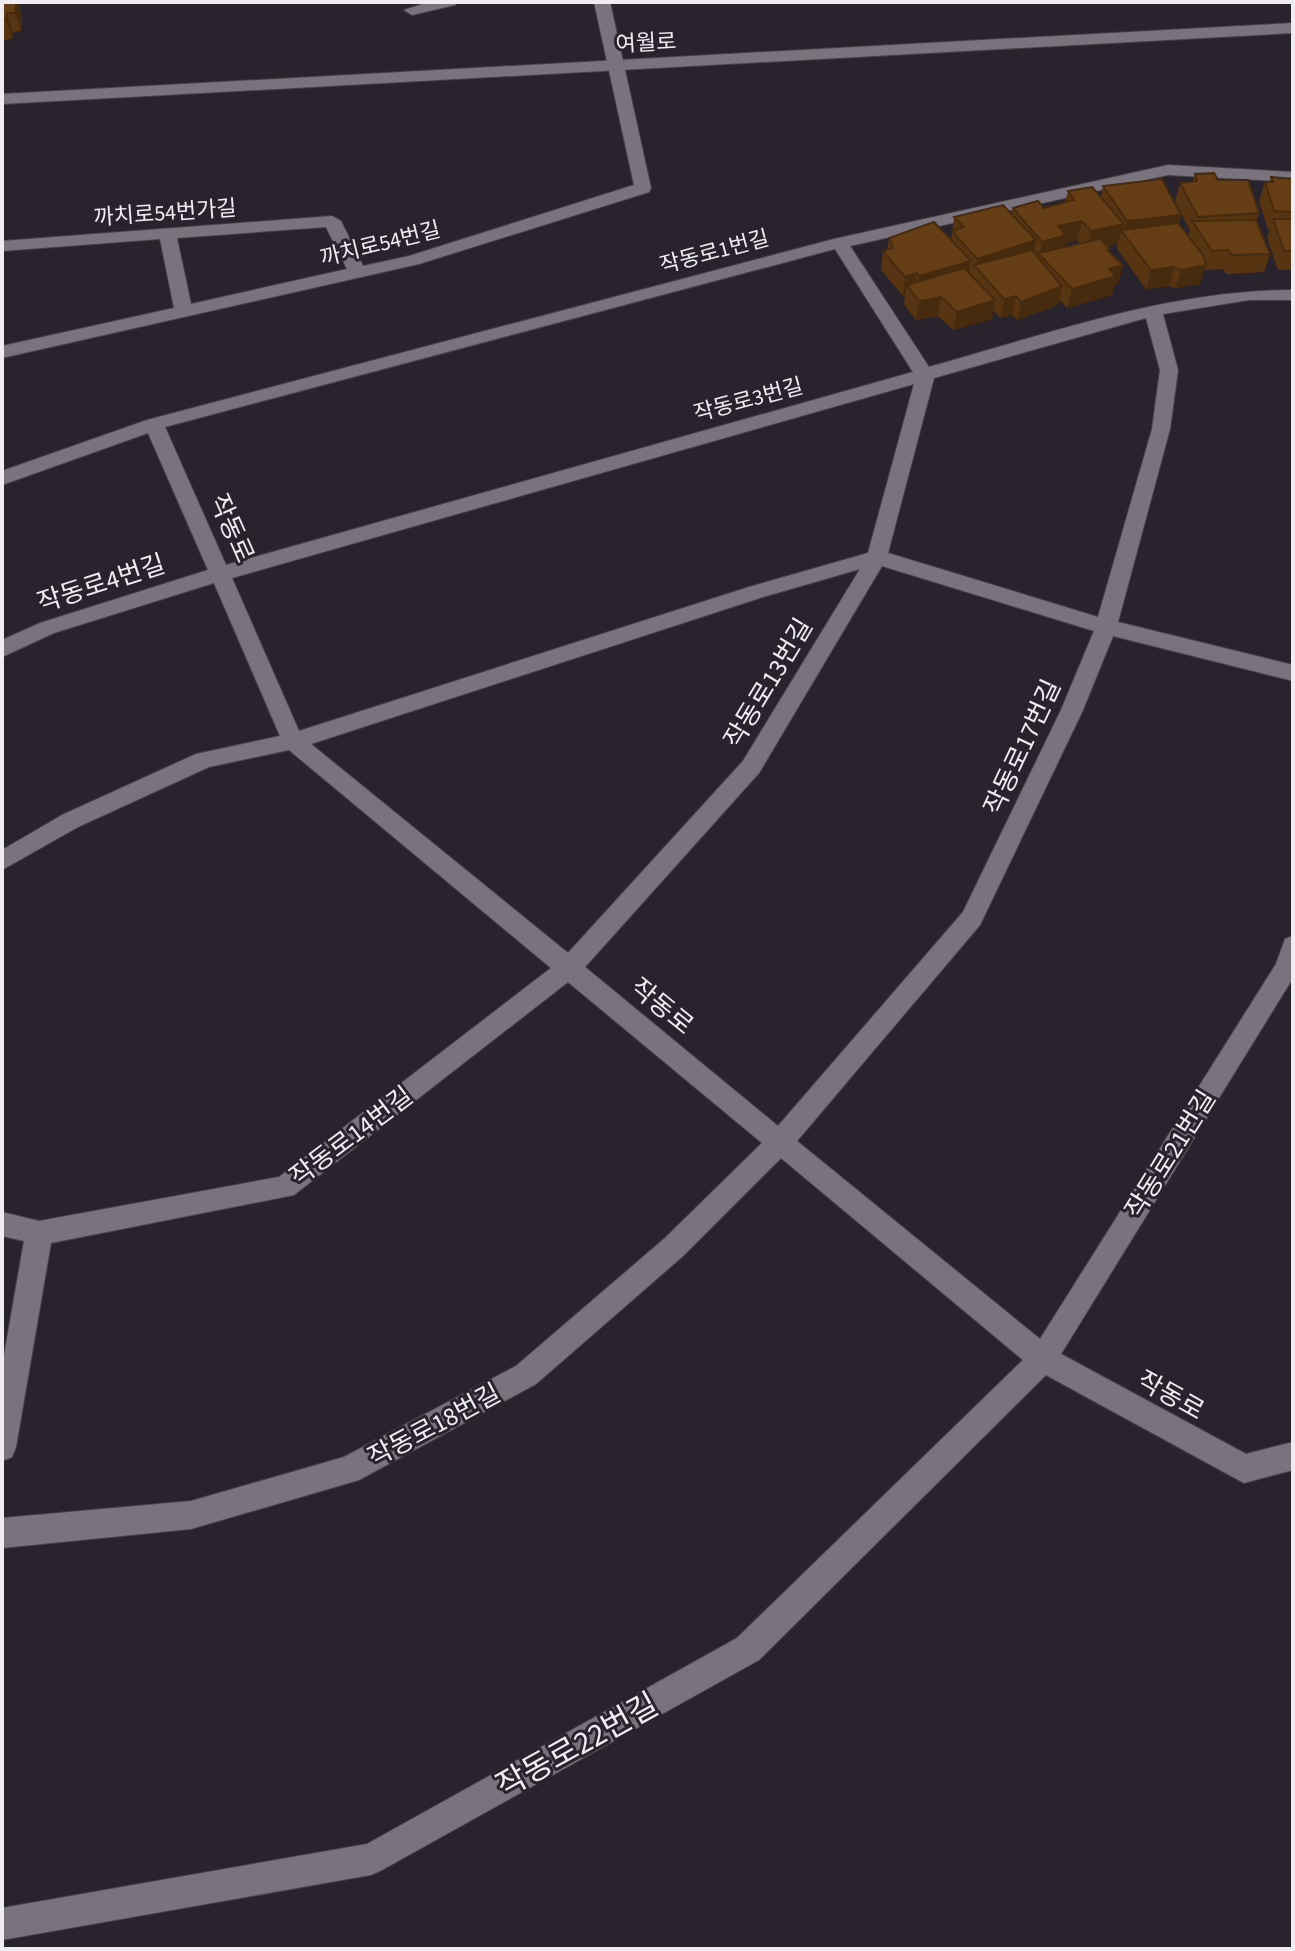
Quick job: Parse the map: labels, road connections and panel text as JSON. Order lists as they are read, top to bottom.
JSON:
{
  "streets": {
    "street": [
      "여월로",
      "까치로54번가길",
      "까치로54번길",
      "작동로1번길",
      "작동로3번길",
      "작동로",
      "작동로4번길",
      "작동로13번길",
      "작동로17번길",
      "작동로14번길",
      "작동로21번길",
      "작동로18번길",
      "작동로22번길"
    ]
  },
  "crossings": [
    ["여월로", "까치로54번길"],
    ["까치로54번가길", "까치로54번길"],
    ["작동로1번길", "작동로"],
    ["작동로3번길", "작동로"],
    ["작동로3번길", "작동로4번길"],
    ["작동로3번길", "작동로13번길"],
    ["작동로3번길", "작동로17번길"],
    ["작동로", "작동로4번길"],
    ["작동로", "작동로13번길"],
    ["작동로", "작동로17번길"],
    ["작동로", "작동로14번길"],
    ["작동로", "작동로21번길"],
    ["작동로", "작동로18번길"],
    ["작동로", "작동로22번길"],
    ["작동로13번길", "작동로14번길"],
    ["작동로17번길", "작동로18번길"],
    ["작동로21번길", "작동로22번길"]
  ]
}
